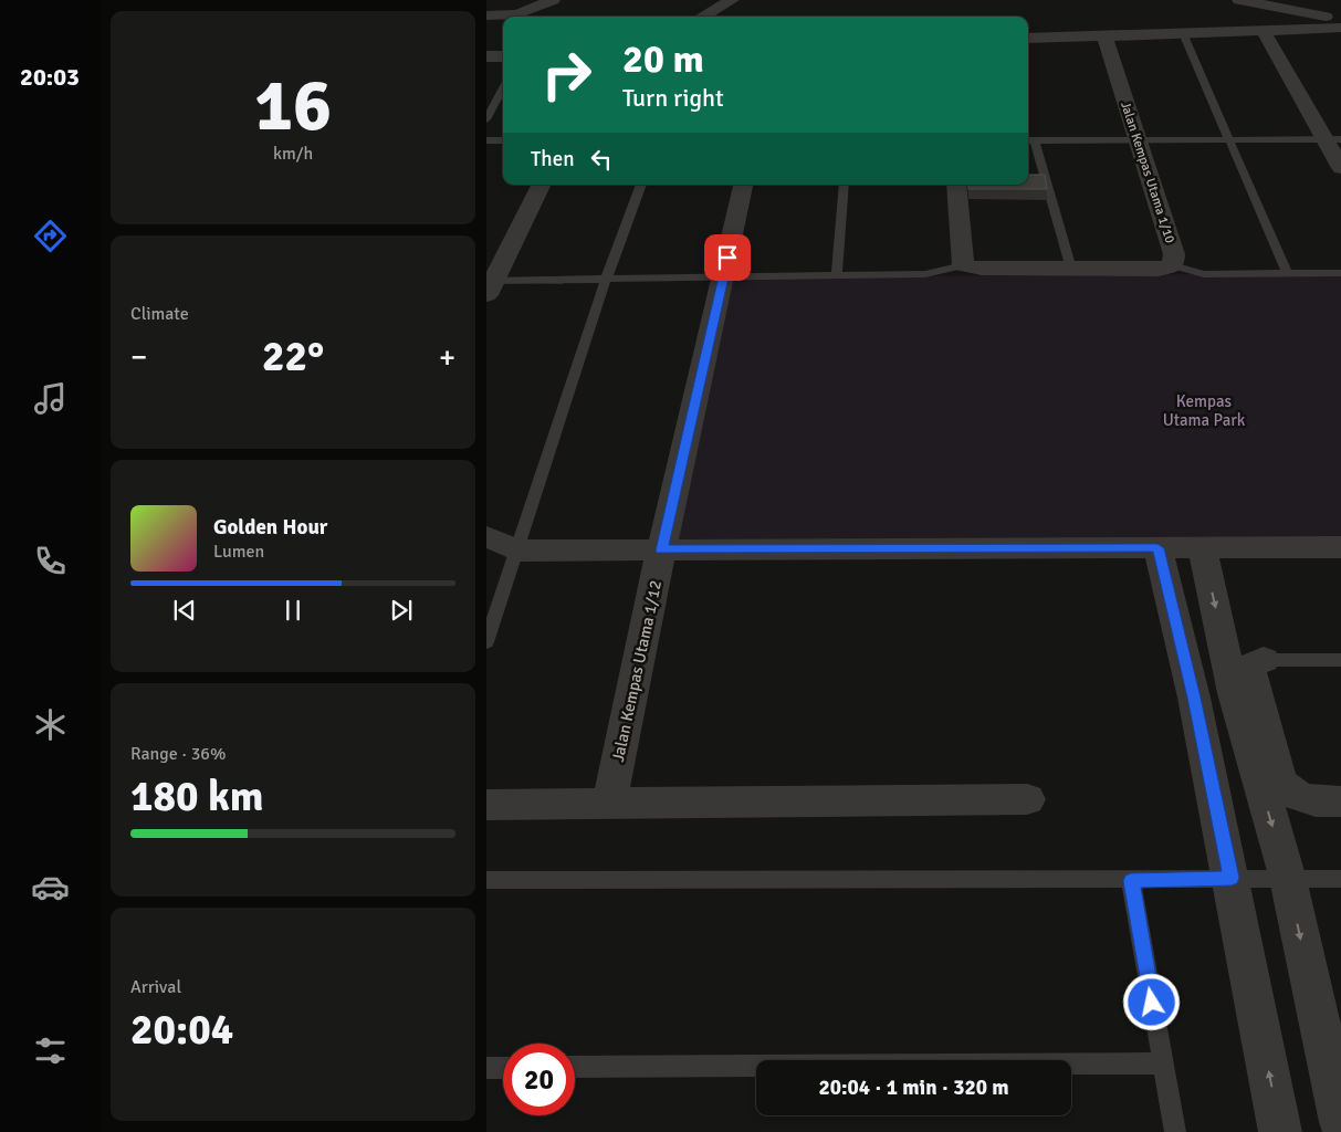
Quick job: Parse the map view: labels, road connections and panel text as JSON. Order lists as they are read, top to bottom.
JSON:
{
  "streets": {
    "street": ["Jalan Kempas Utama 1/10", "Jalan Kempas Utama 1/12"]
  },
  "parks": ["Kempas Utama Park"],
  "page": {
    "tabs": "20:03",
    "tile": [
      ["16", "km/h"],
      "Climate",
      ["Range · 36%", "180 km"],
      ["Arrival", "20:04"]
    ],
    "turn": ["20 m", "Turn right"],
    "then": "Then",
    "heat": ["−", "22°", "+"],
    "song": ["Golden Hour", "Lumen"],
    "limit": "20",
    "trip": "20:04 · 1 min · 320 m"
  }
}
